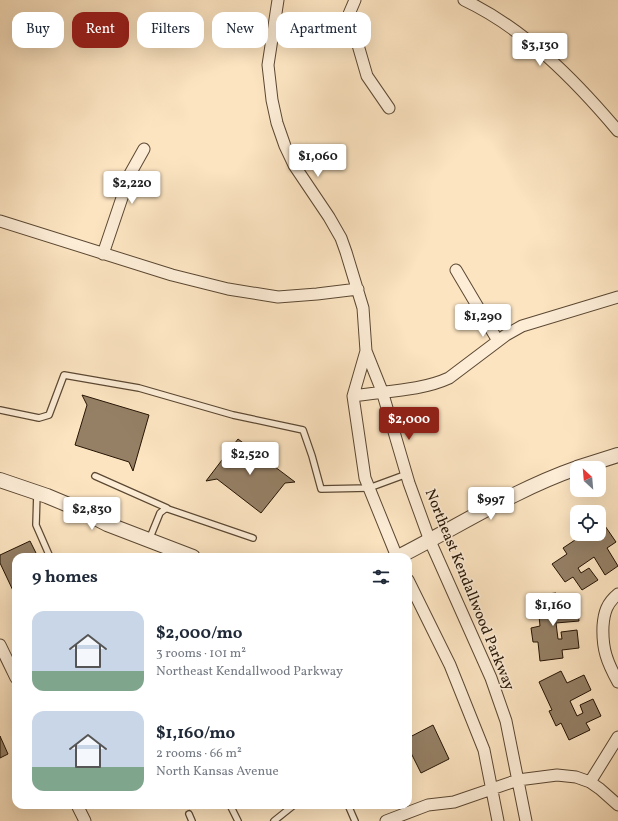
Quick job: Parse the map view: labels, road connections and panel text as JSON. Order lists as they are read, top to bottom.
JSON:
{
  "streets": {
    "street": ["Northeast Kendallwood Parkway"]
  },
  "north": "top left",
  "page": {
    "chip": [
      "Buy",
      "Rent",
      "Filters",
      "New",
      "Apartment"
    ],
    "price": [
      "$3,130",
      "$1,060",
      "$2,220",
      "$1,290",
      "$2,000",
      "$2,520",
      "$997",
      "$2,830",
      "$1,160"
    ],
    "heading": "9 homes",
    "list": [
      {
        "name": "$2,000/mo",
        "note": "3 rooms · 101 m² · Northeast Kendallwood Parkway"
      },
      {
        "name": "$1,160/mo",
        "note": "2 rooms · 66 m² · North Kansas Avenue"
      }
    ]
  }
}
